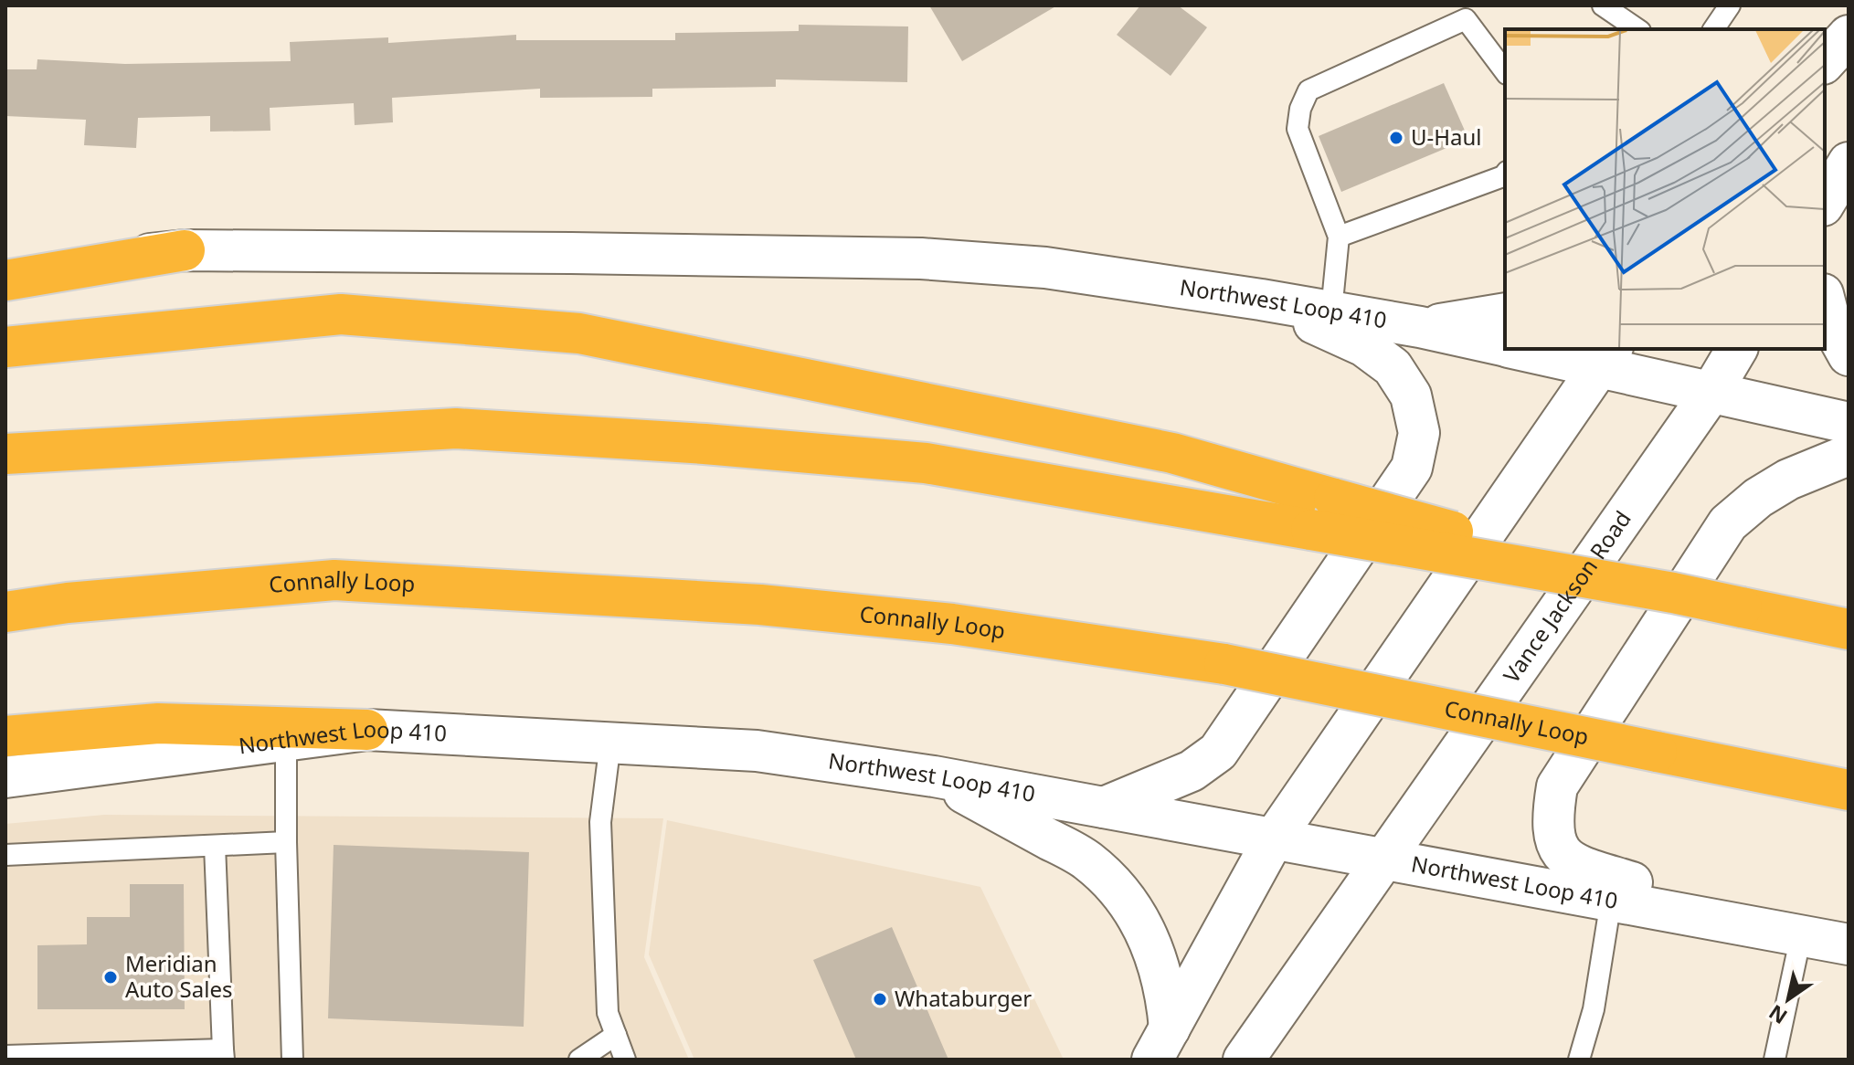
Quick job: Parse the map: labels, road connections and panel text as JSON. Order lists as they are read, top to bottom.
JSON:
{
  "streets": {
    "highway": ["Connally Loop"],
    "main road": ["Northwest Loop 410", "Vance Jackson Road"]
  },
  "crossings": [
    ["Northwest Loop 410", "Vance Jackson Road"]
  ],
  "places": ["U-Haul", "Meridian Auto Sales", "Whataburger"],
  "north": "bottom left"
}
